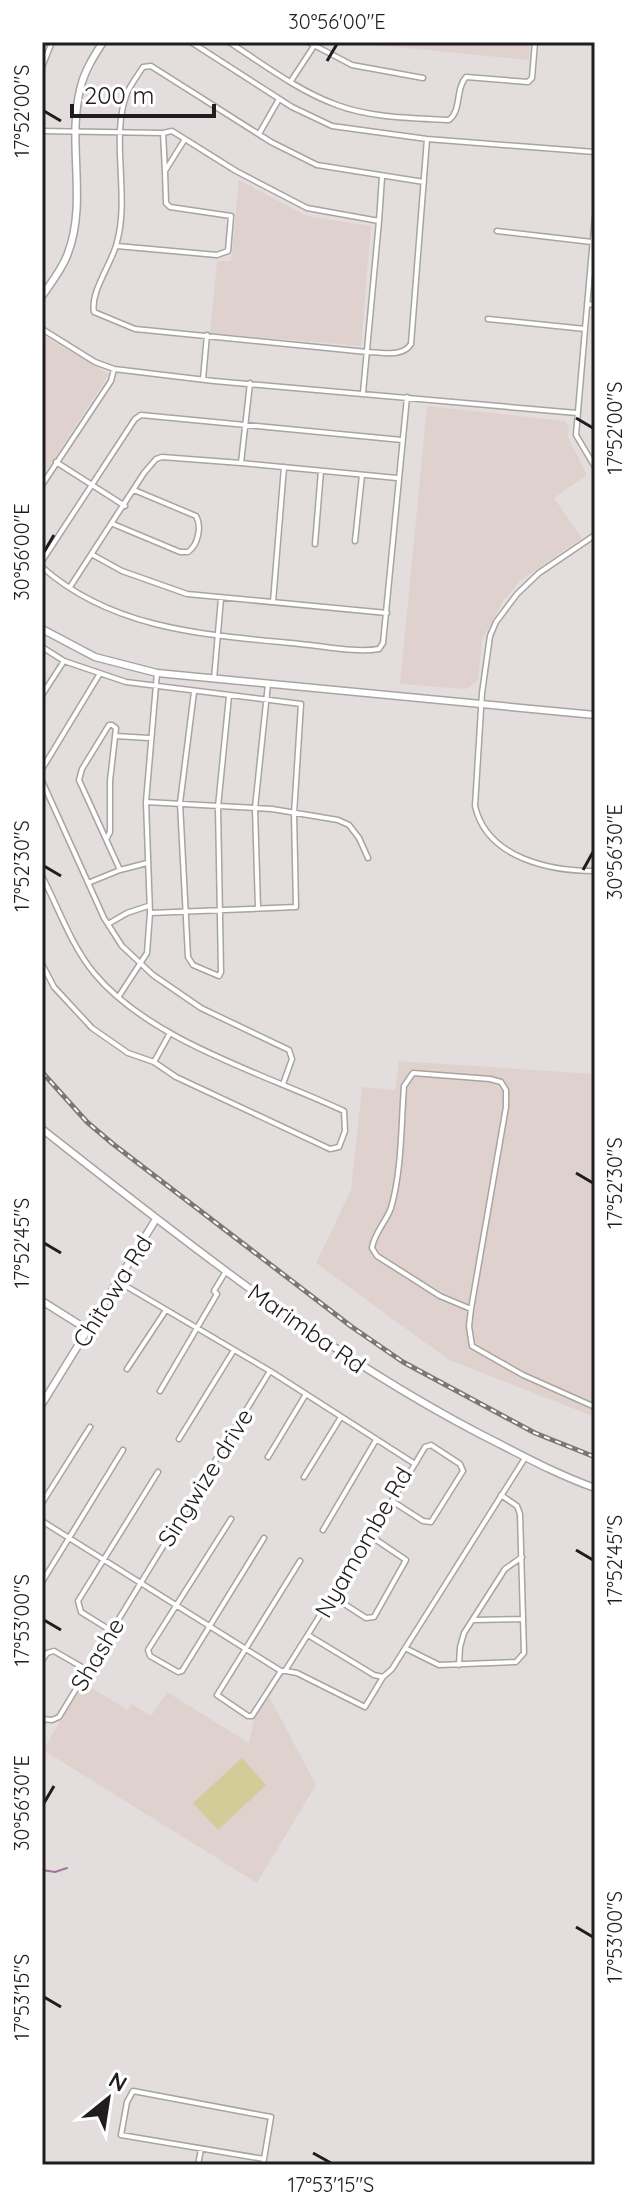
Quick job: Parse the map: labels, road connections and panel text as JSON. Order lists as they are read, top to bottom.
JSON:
{
  "streets": {
    "street": [
      "Chitowa Rd",
      "Marimba Rd",
      "Singwize drive",
      "Nyamombe Rd",
      "Shashe"
    ]
  },
  "crossings": [
    ["Chitowa Rd", "Marimba Rd"],
    ["Chitowa Rd", "Nyamombe Rd"],
    ["Singwize drive", "Nyamombe Rd"],
    ["Singwize drive", "Shashe"]
  ],
  "scale_bar": "200 m",
  "north": "top right",
  "coordinates": [
    "30°56'00\"E",
    "17°52'00\"S",
    "30°56'30\"E",
    "17°52'30\"S",
    "17°52'45\"S",
    "17°53'00\"S",
    "17°53'15\"S"
  ]
}
